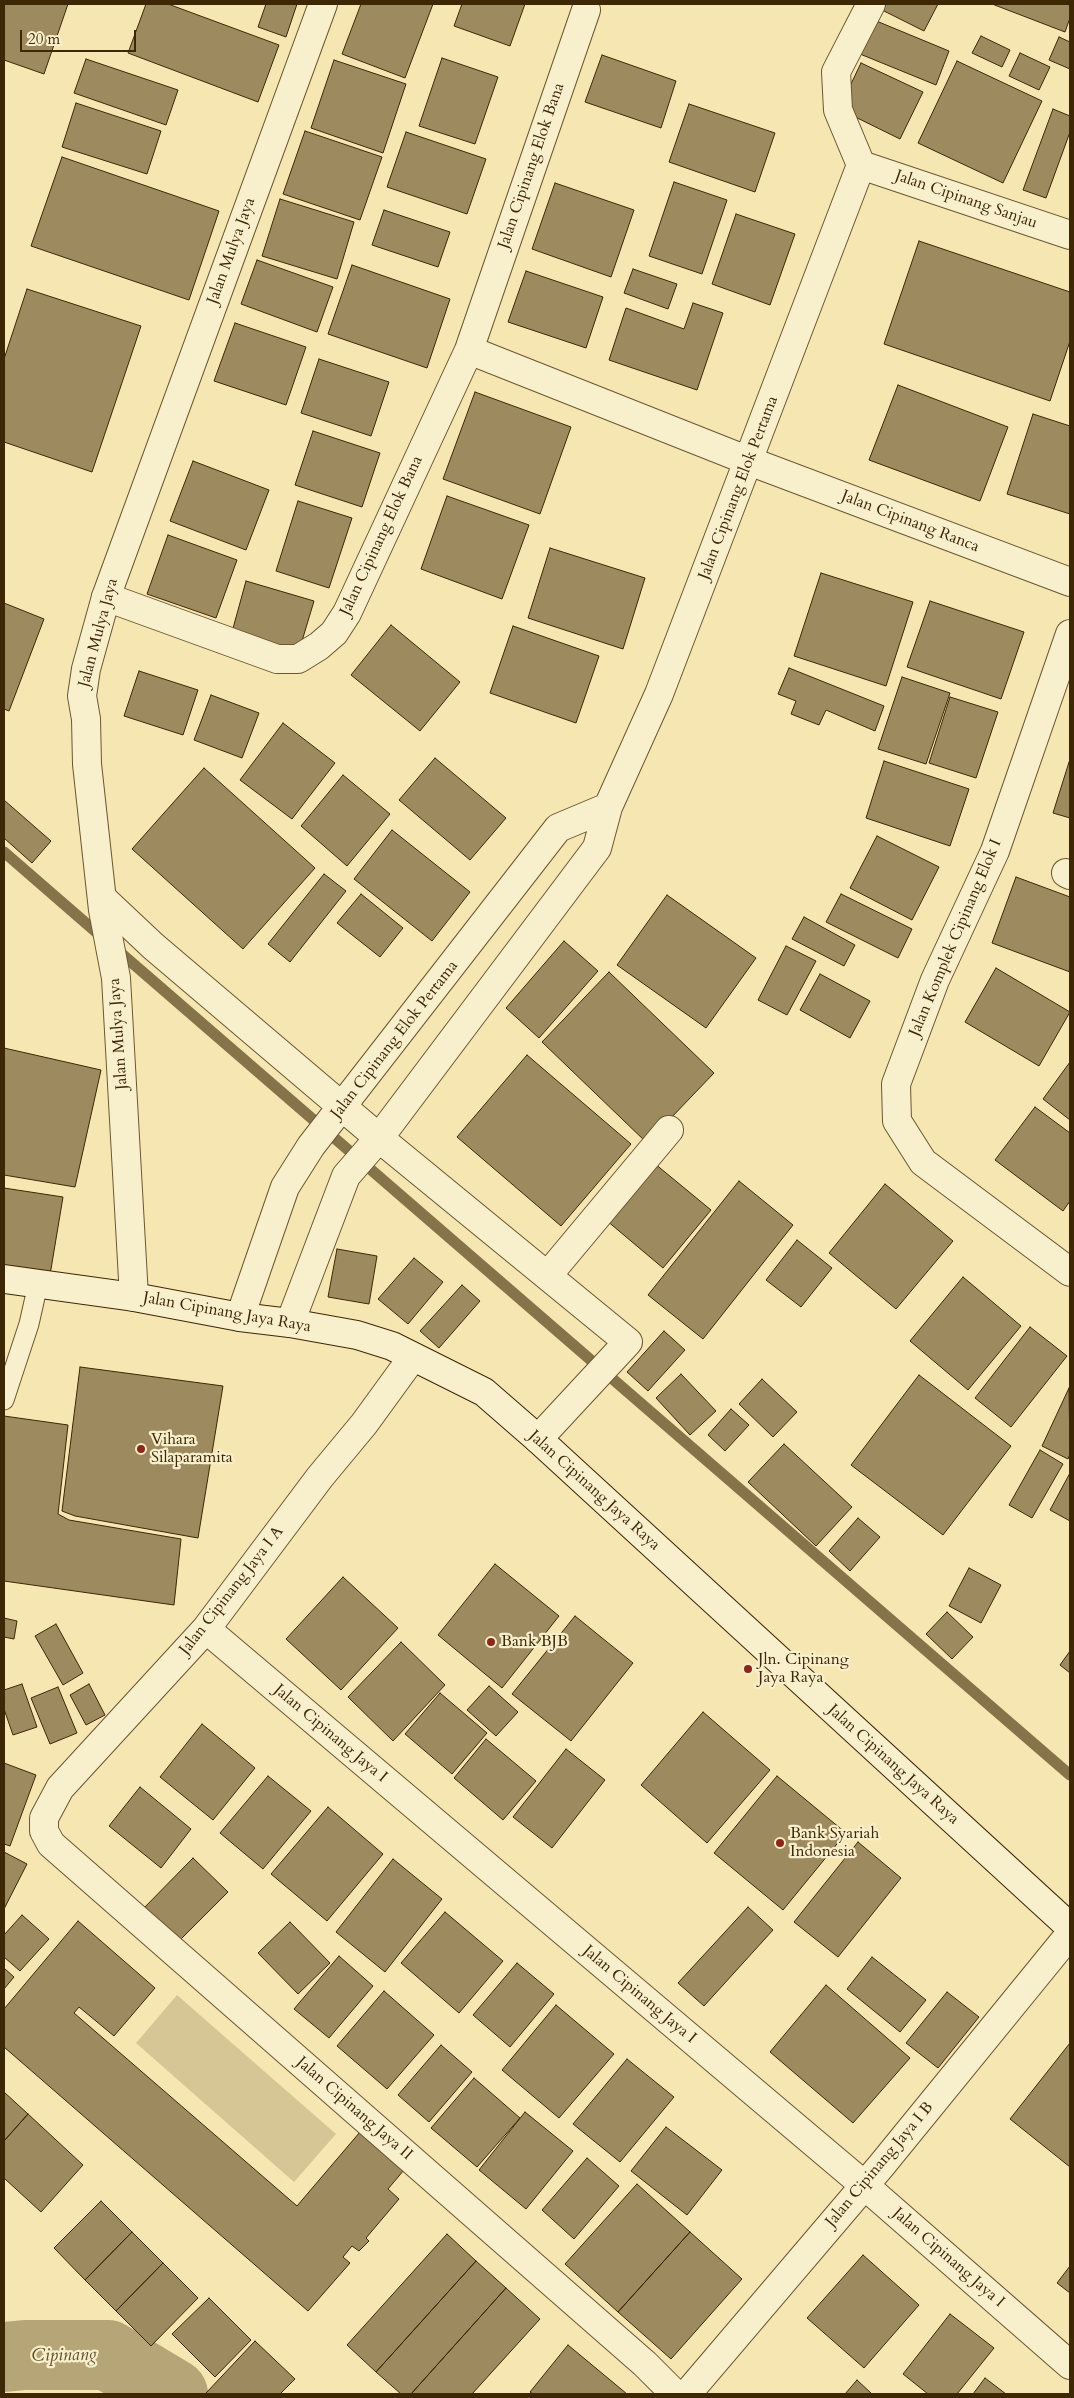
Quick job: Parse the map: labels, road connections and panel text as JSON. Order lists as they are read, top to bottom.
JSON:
{
  "streets": {
    "street": [
      "Jalan Cipinang Elok Bana",
      "Jalan Cipinang Sanjau",
      "Jalan Mulya Jaya",
      "Jalan Cipinang Elok Pertama",
      "Jalan Cipinang Ranca",
      "Jalan Komplek Cipinang Elok I",
      "Jalan Cipinang Jaya Raya",
      "Jalan Cipinang Jaya I A",
      "Jalan Cipinang Jaya I",
      "Jalan Cipinang Jaya II",
      "Jalan Cipinang Jaya I B"
    ]
  },
  "crossings": [
    ["Jalan Cipinang Elok Bana", "Jalan Mulya Jaya"],
    ["Jalan Cipinang Sanjau", "Jalan Cipinang Elok Pertama"],
    ["Jalan Mulya Jaya", "Jalan Cipinang Jaya Raya"],
    ["Jalan Cipinang Elok Pertama", "Jalan Cipinang Ranca"],
    ["Jalan Cipinang Elok Pertama", "Jalan Cipinang Jaya Raya"],
    ["Jalan Cipinang Jaya Raya", "Jalan Cipinang Jaya I A"],
    ["Jalan Cipinang Jaya I A", "Jalan Cipinang Jaya I"],
    ["Jalan Cipinang Jaya I A", "Jalan Cipinang Jaya II"],
    ["Jalan Cipinang Jaya I", "Jalan Cipinang Jaya I B"]
  ],
  "water": ["Cipinang"],
  "places": [
    "Vihara Silaparamita",
    "Bank BJB",
    "Jln. Cipinang Jaya Raya",
    "Bank Syariah Indonesia"
  ],
  "scale_bar": "20 m"
}
